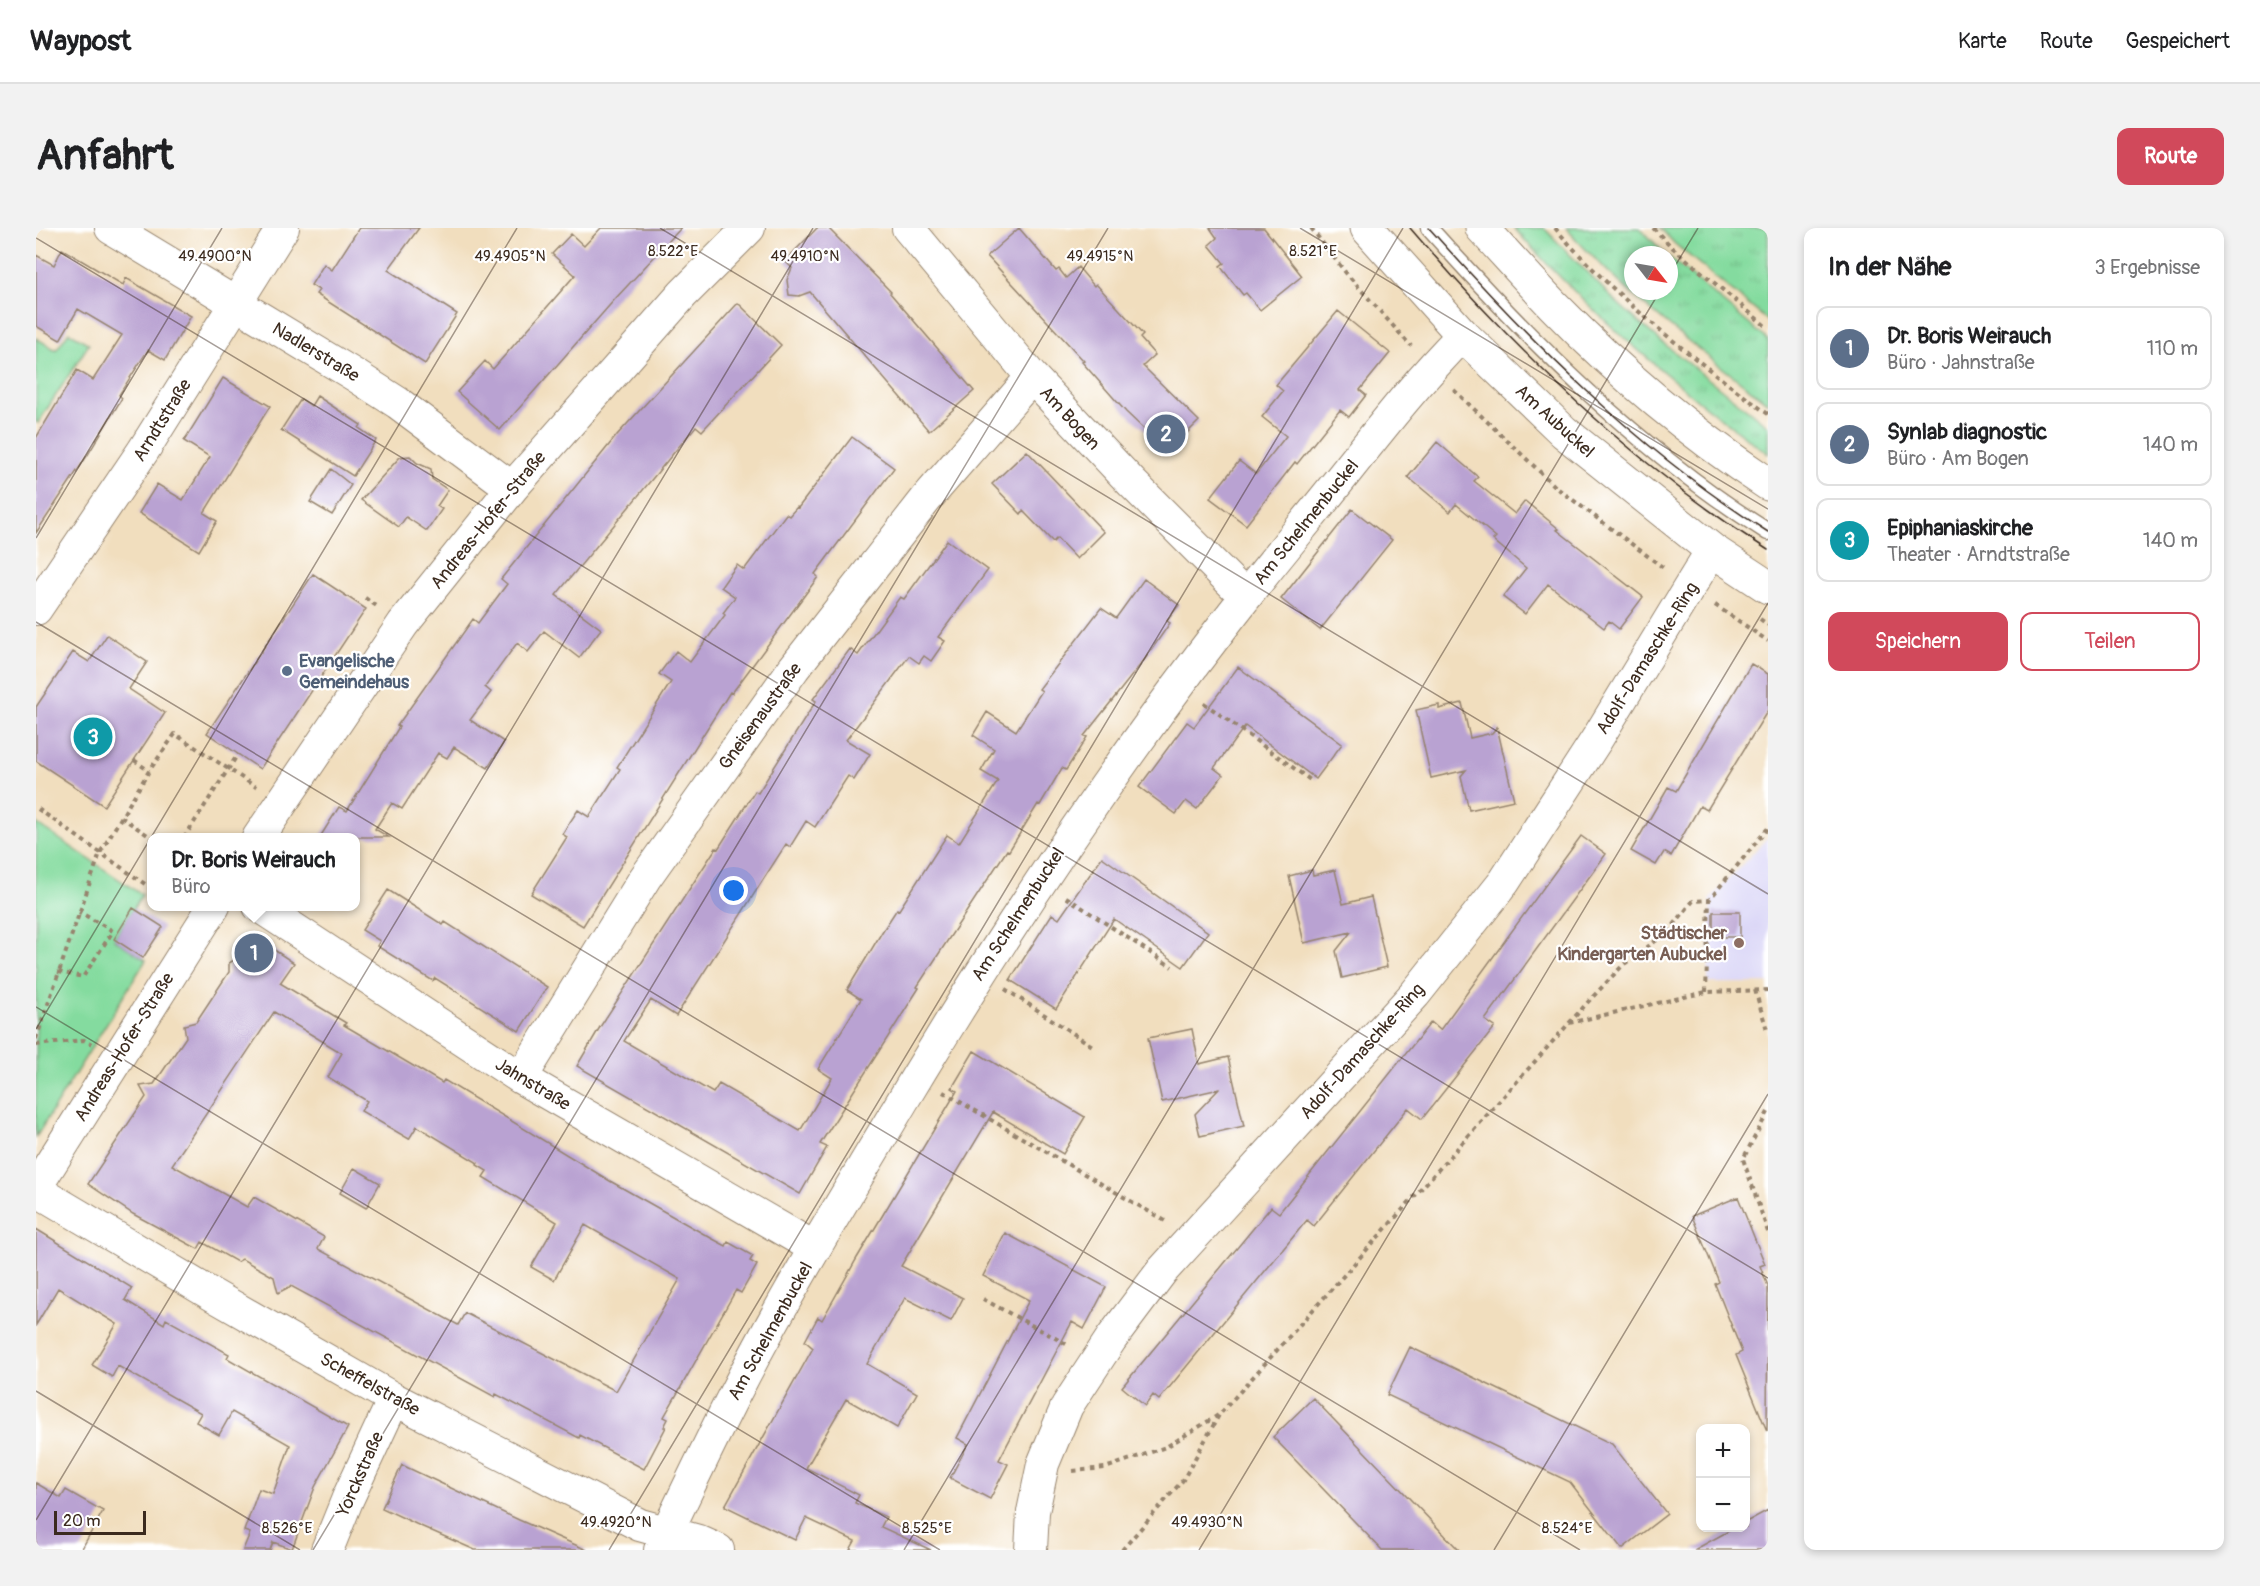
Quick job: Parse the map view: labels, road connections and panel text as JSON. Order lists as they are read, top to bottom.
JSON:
{
  "streets": {
    "main road": ["Am Aubuckel"],
    "street": [
      "Nadlerstraße",
      "Am Bogen",
      "Arndtstraße",
      "Andreas-Hofer-Straße",
      "Am Schelmenbuckel",
      "Adolf-Damaschke-Ring",
      "Gneisenaustraße",
      "Jahnstraße",
      "Scheffelstraße",
      "Yorckstraße"
    ]
  },
  "crossings": [
    ["Nadlerstraße", "Arndtstraße"],
    ["Nadlerstraße", "Andreas-Hofer-Straße"],
    ["Am Bogen", "Am Schelmenbuckel"],
    ["Am Bogen", "Gneisenaustraße"],
    ["Am Aubuckel", "Am Schelmenbuckel"],
    ["Am Aubuckel", "Adolf-Damaschke-Ring"],
    ["Andreas-Hofer-Straße", "Scheffelstraße"],
    ["Am Schelmenbuckel", "Jahnstraße"],
    ["Am Schelmenbuckel", "Scheffelstraße"],
    ["Gneisenaustraße", "Jahnstraße"],
    ["Scheffelstraße", "Yorckstraße"]
  ],
  "places": ["Evangelische Gemeindehaus", "Städtischer Kindergarten Aubuckel"],
  "scale_bar": "20 m",
  "north": "bottom right",
  "page": {
    "header": "Waypost",
    "nav": ["Karte", "Route", "Gespeichert"],
    "buttons": [
      "Route",
      ["Speichern", "Teilen"]
    ],
    "title": "Anfahrt",
    "heading": ["In der Nähe", "3 Ergebnisse"],
    "list": [
      {
        "mark": "1",
        "name": "Dr. Boris Weirauch",
        "note": "Büro · Jahnstraße",
        "value": "110 m"
      },
      {
        "mark": "2",
        "name": "Synlab diagnostic",
        "note": "Büro · Am Bogen",
        "value": "140 m"
      },
      {
        "mark": "3",
        "name": "Epiphaniaskirche",
        "note": "Theater · Arndtstraße",
        "value": "140 m"
      }
    ],
    "pins": ["2", "3", "1"],
    "popup": ["Dr. Boris Weirauch", "Büro"],
    "map_buttons": ["+", "−"],
    "scale": "20 m"
  },
  "coordinates": [
    "8.522°E",
    "8.521°E",
    "49.4900°N",
    "49.4905°N",
    "49.4915°N",
    "49.4910°N",
    "49.4920°N",
    "49.4930°N",
    "8.526°E",
    "8.525°E",
    "8.524°E"
  ]
}
